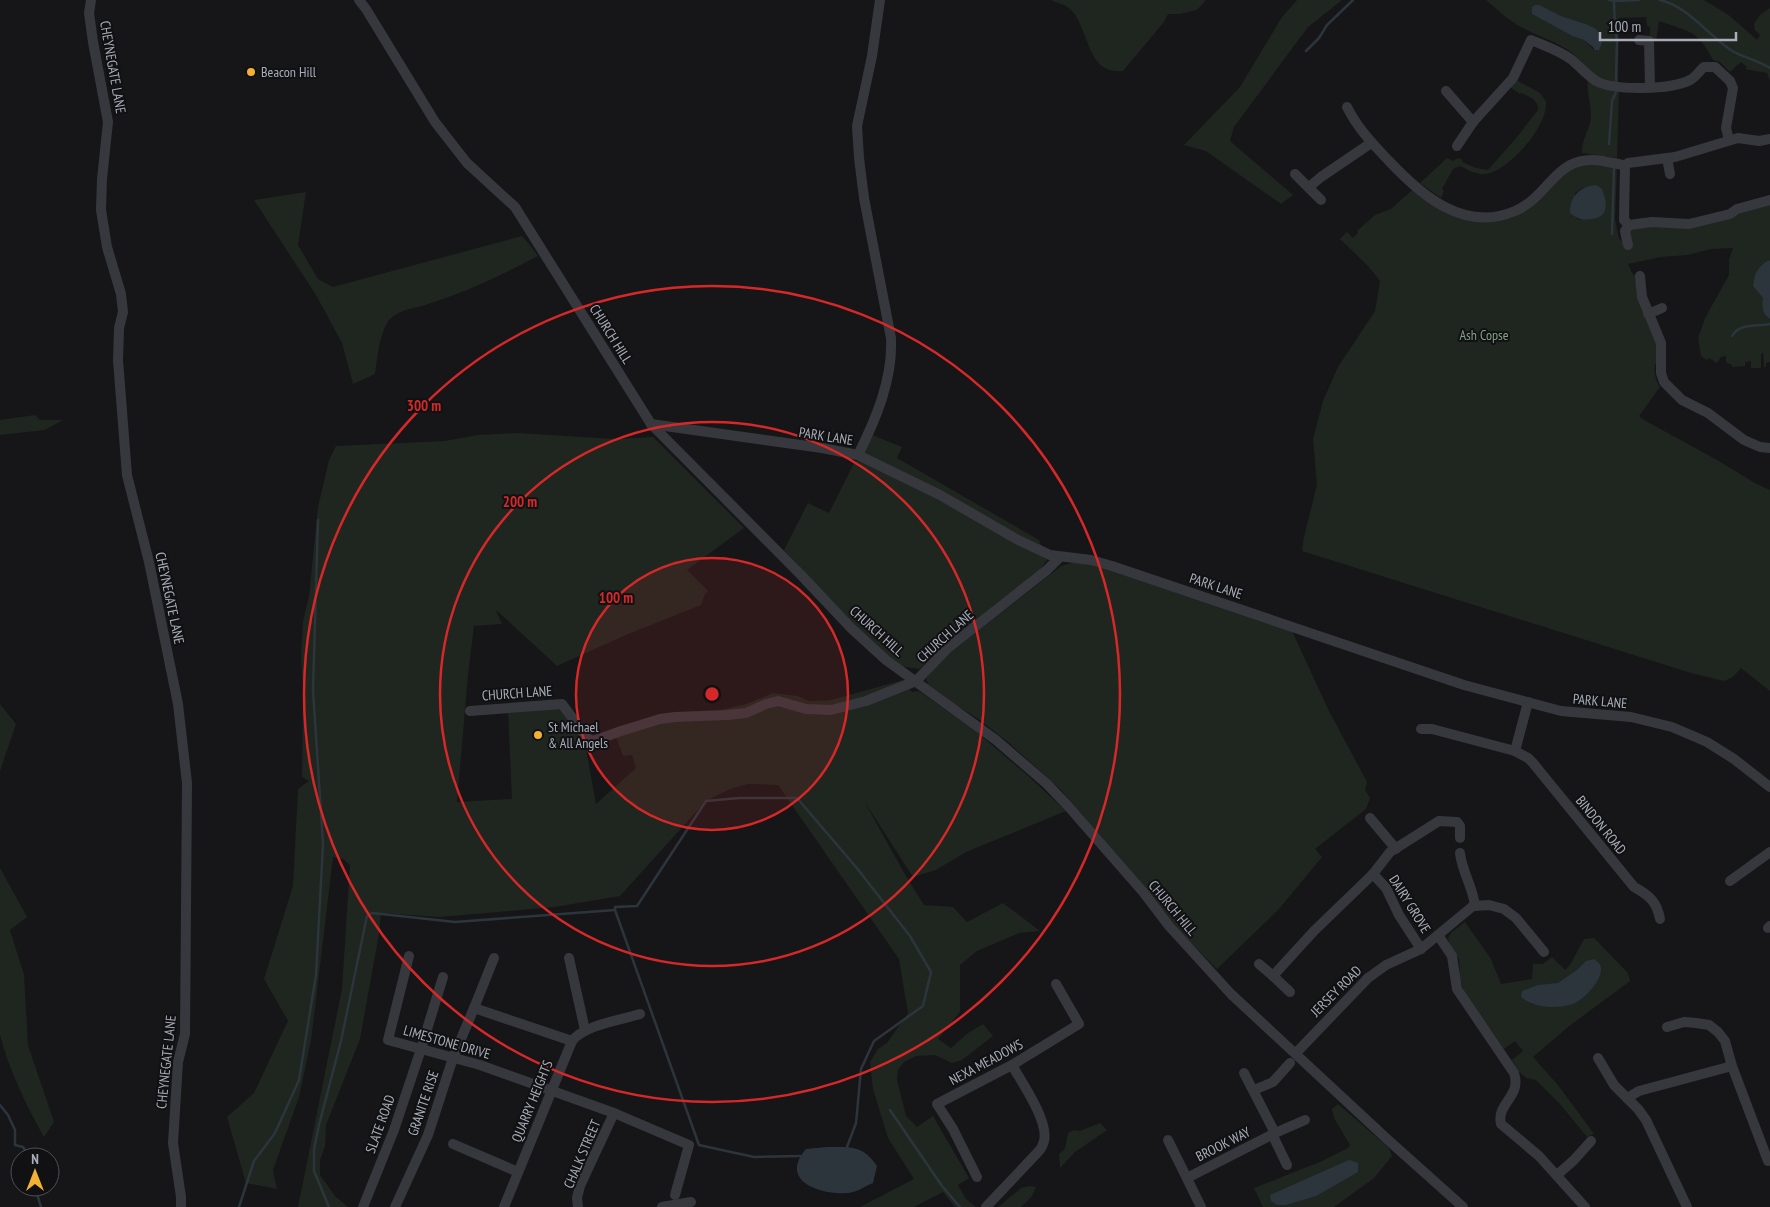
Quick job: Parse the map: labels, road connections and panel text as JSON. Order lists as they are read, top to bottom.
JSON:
{
  "streets": {
    "street": [
      "CHEYNEGATE LANE",
      "CHURCH HILL",
      "PARK LANE",
      "CHURCH LANE",
      "BINDON ROAD",
      "DAIRY GROVE",
      "JERSEY ROAD",
      "LIMESTONE DRIVE",
      "NEXA MEADOWS",
      "QUARRY HEIGHTS",
      "GRANITE RISE",
      "SLATE ROAD",
      "BROOK WAY",
      "CHALK STREET"
    ]
  },
  "crossings": [
    ["CHURCH HILL", "PARK LANE"],
    ["CHURCH HILL", "CHURCH LANE"],
    ["CHURCH HILL", "JERSEY ROAD"],
    ["PARK LANE", "CHURCH LANE"],
    ["DAIRY GROVE", "JERSEY ROAD"],
    ["LIMESTONE DRIVE", "QUARRY HEIGHTS"],
    ["LIMESTONE DRIVE", "GRANITE RISE"],
    ["LIMESTONE DRIVE", "SLATE ROAD"],
    ["LIMESTONE DRIVE", "CHALK STREET"],
    ["QUARRY HEIGHTS", "CHALK STREET"]
  ],
  "parks": ["Ash Copse"],
  "places": ["Beacon Hill", "St Michael & All Angels"],
  "scale_bar": "100 m",
  "north": "top",
  "rings": ["300 m", "200 m", "100 m"]
}
